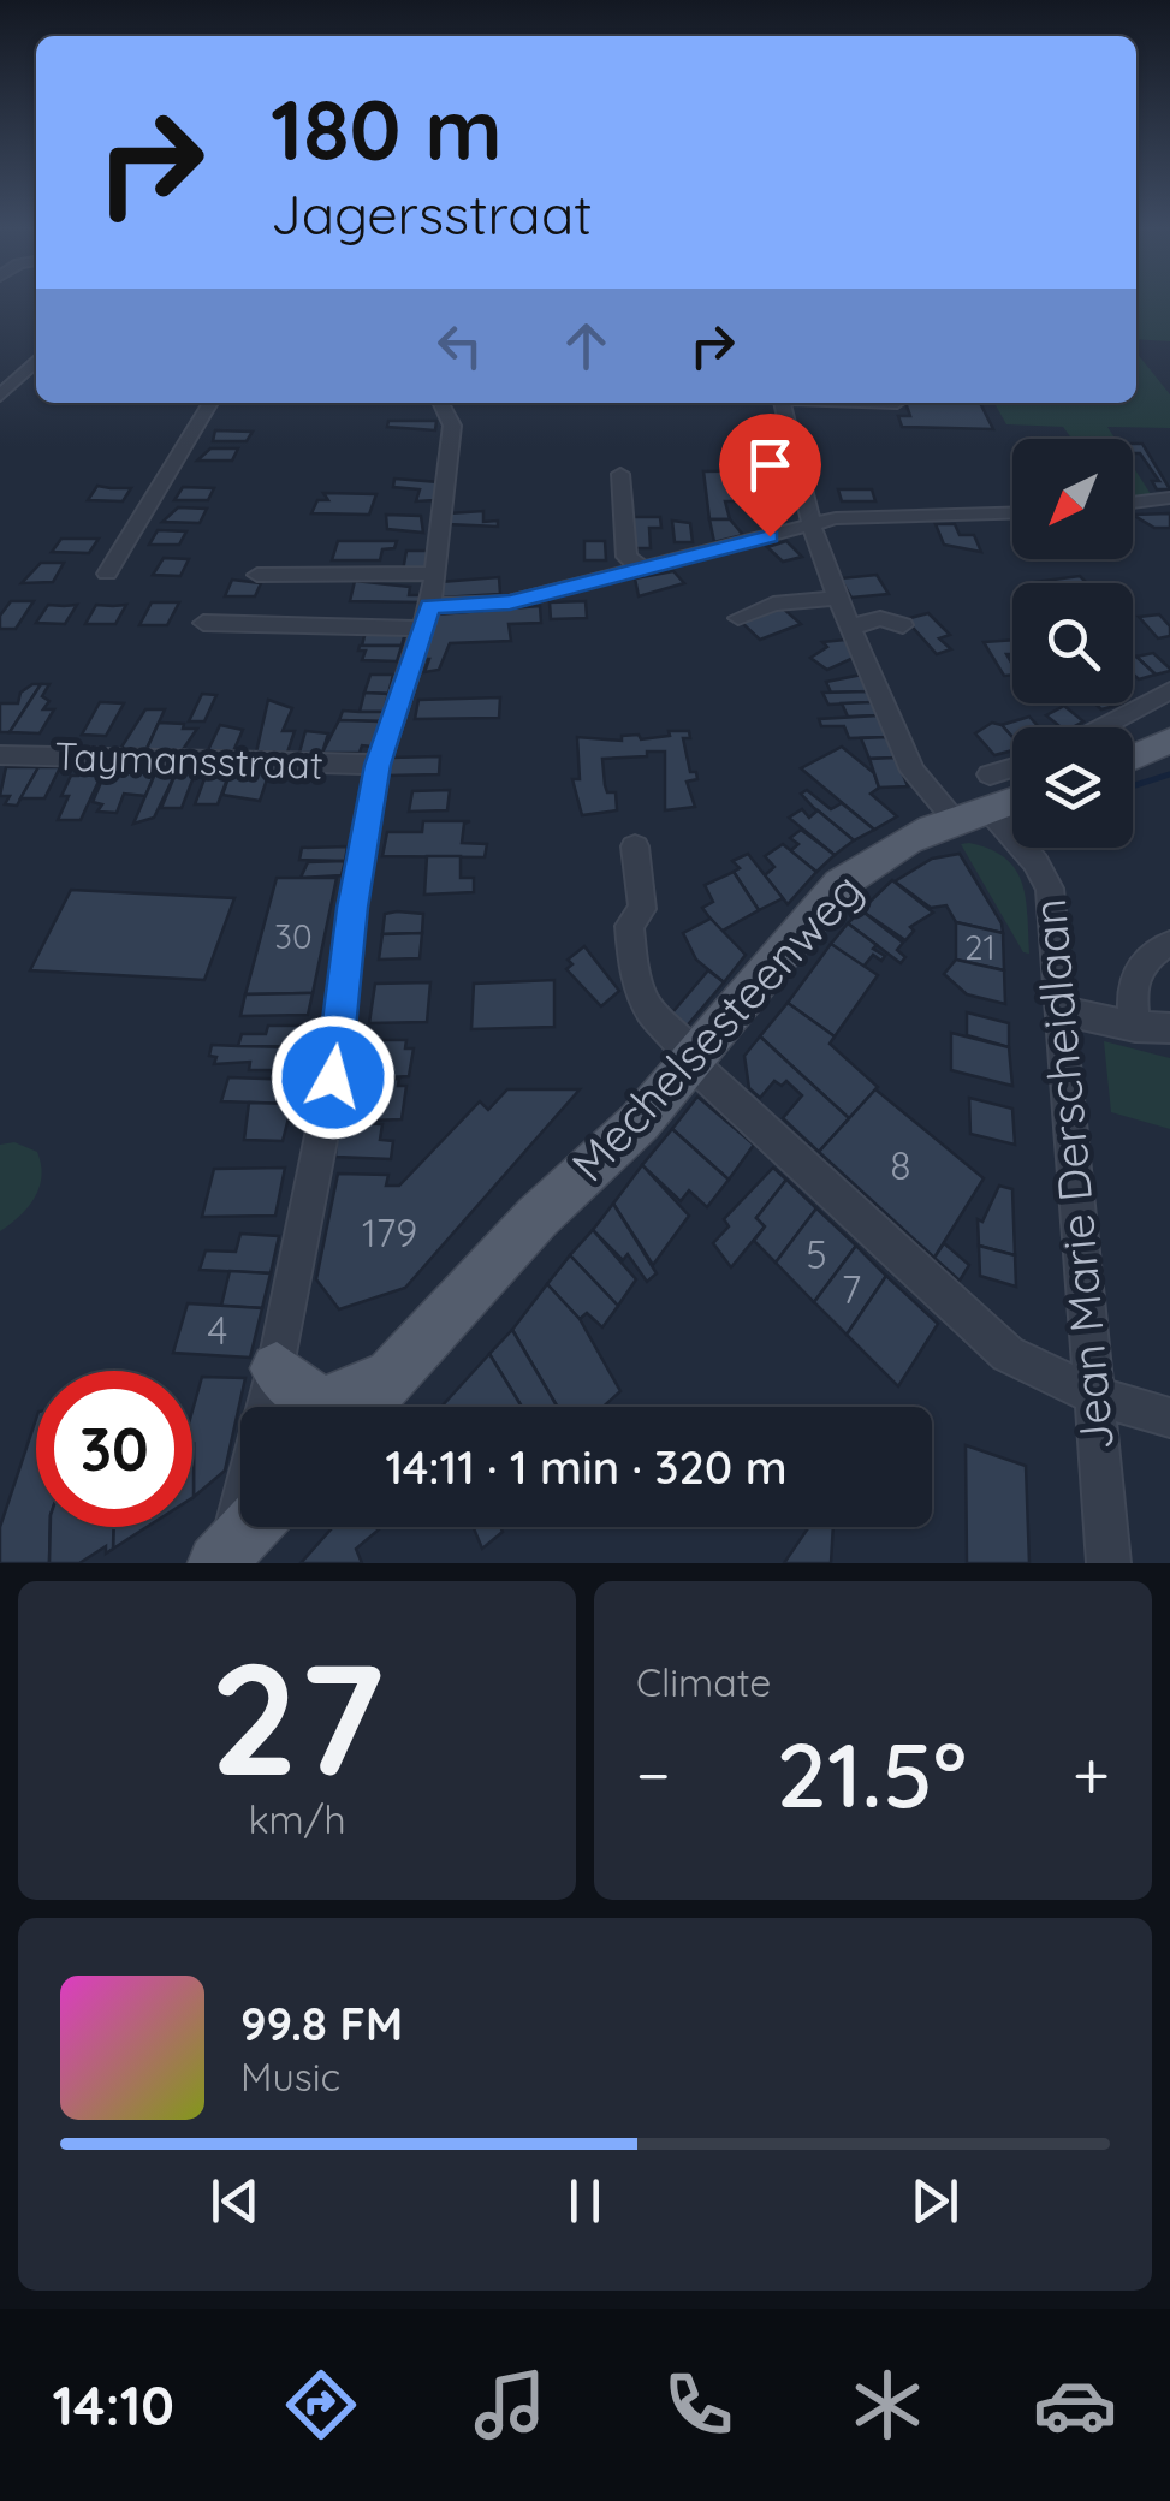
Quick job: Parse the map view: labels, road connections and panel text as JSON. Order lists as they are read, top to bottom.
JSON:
{
  "streets": {
    "main road": ["Mechelsesteenweg"],
    "street": ["Taymansstraat", "Jean Marie Derscheidlaan"]
  },
  "crossings": [
    ["Mechelsesteenweg", "Jean Marie Derscheidlaan"]
  ],
  "house_numbers": [
    "30",
    "21",
    "8",
    "179",
    "5",
    "7",
    "4"
  ],
  "north": "bottom left",
  "page": {
    "turn": ["180 m", "Jagersstraat"],
    "limit": "30",
    "trip": "14:11 · 1 min · 320 m",
    "tile": [
      ["27", "km/h"],
      "Climate"
    ],
    "heat": ["−", "21.5°", "+"],
    "song": ["99.8 FM", "Music"],
    "tabs": "14:10"
  }
}
